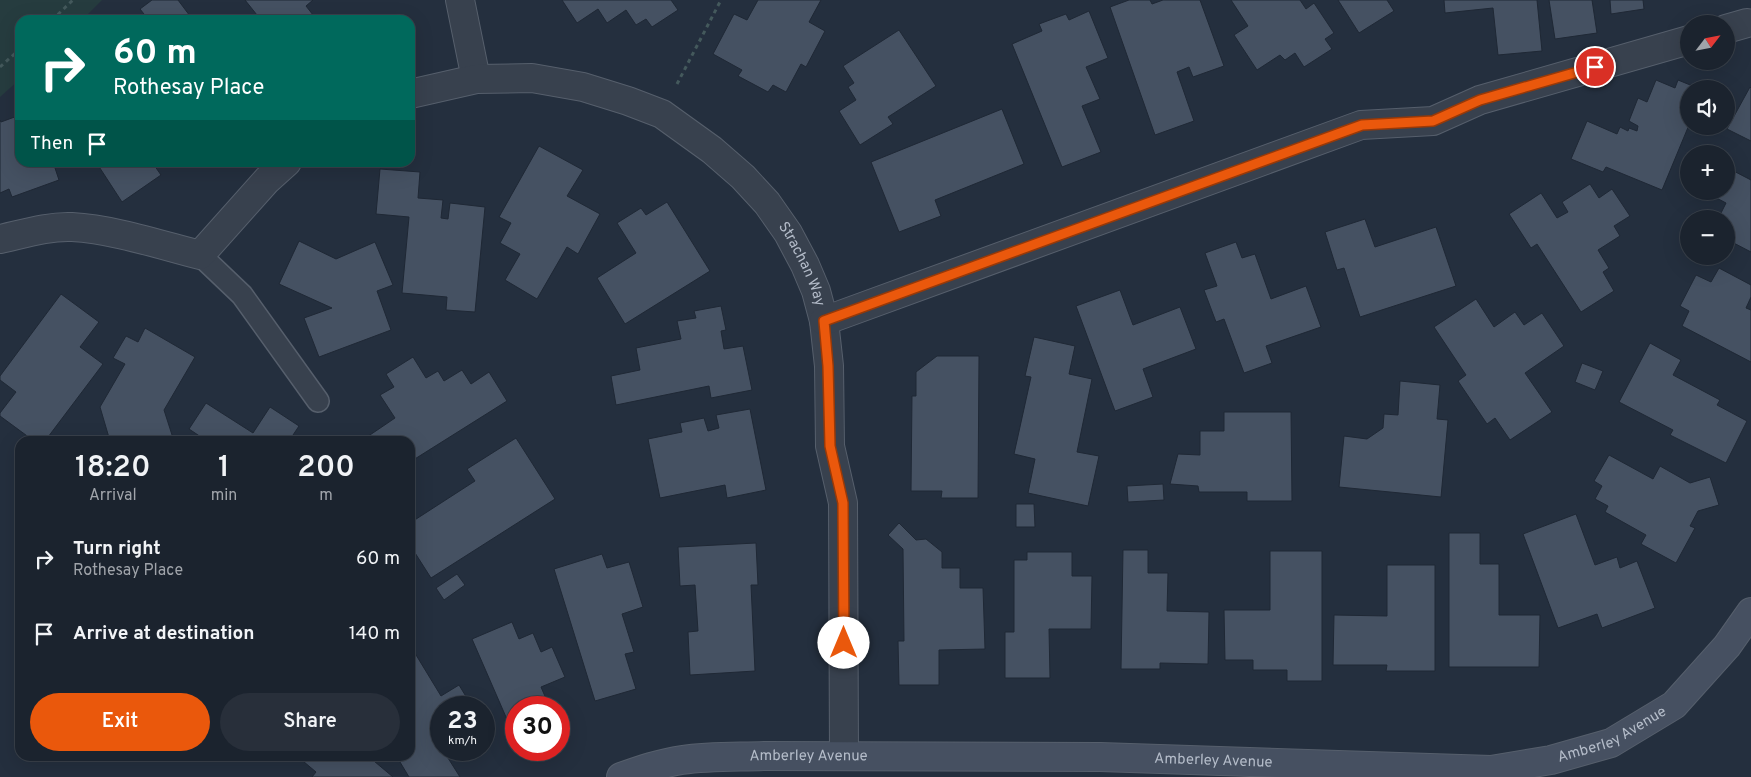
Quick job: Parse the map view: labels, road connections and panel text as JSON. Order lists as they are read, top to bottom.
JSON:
{
  "streets": {
    "street": ["Strachan Way", "Amberley Avenue"]
  },
  "crossings": [
    ["Strachan Way", "Amberley Avenue"]
  ],
  "north": "top right",
  "page": {
    "map_buttons": ["+", "−"],
    "turn": ["60 m", "Rothesay Place"],
    "then": "Then",
    "eta": [
      "18:20",
      "Arrival",
      "1",
      "min",
      "200",
      "m"
    ],
    "list": [
      {
        "name": "Turn right",
        "note": "Rothesay Place",
        "value": "60 m"
      },
      {
        "name": "Arrive at destination",
        "value": "140 m"
      }
    ],
    "buttons": ["Exit", "Share"],
    "speed": "23 km/h",
    "limit": "30"
  }
}
